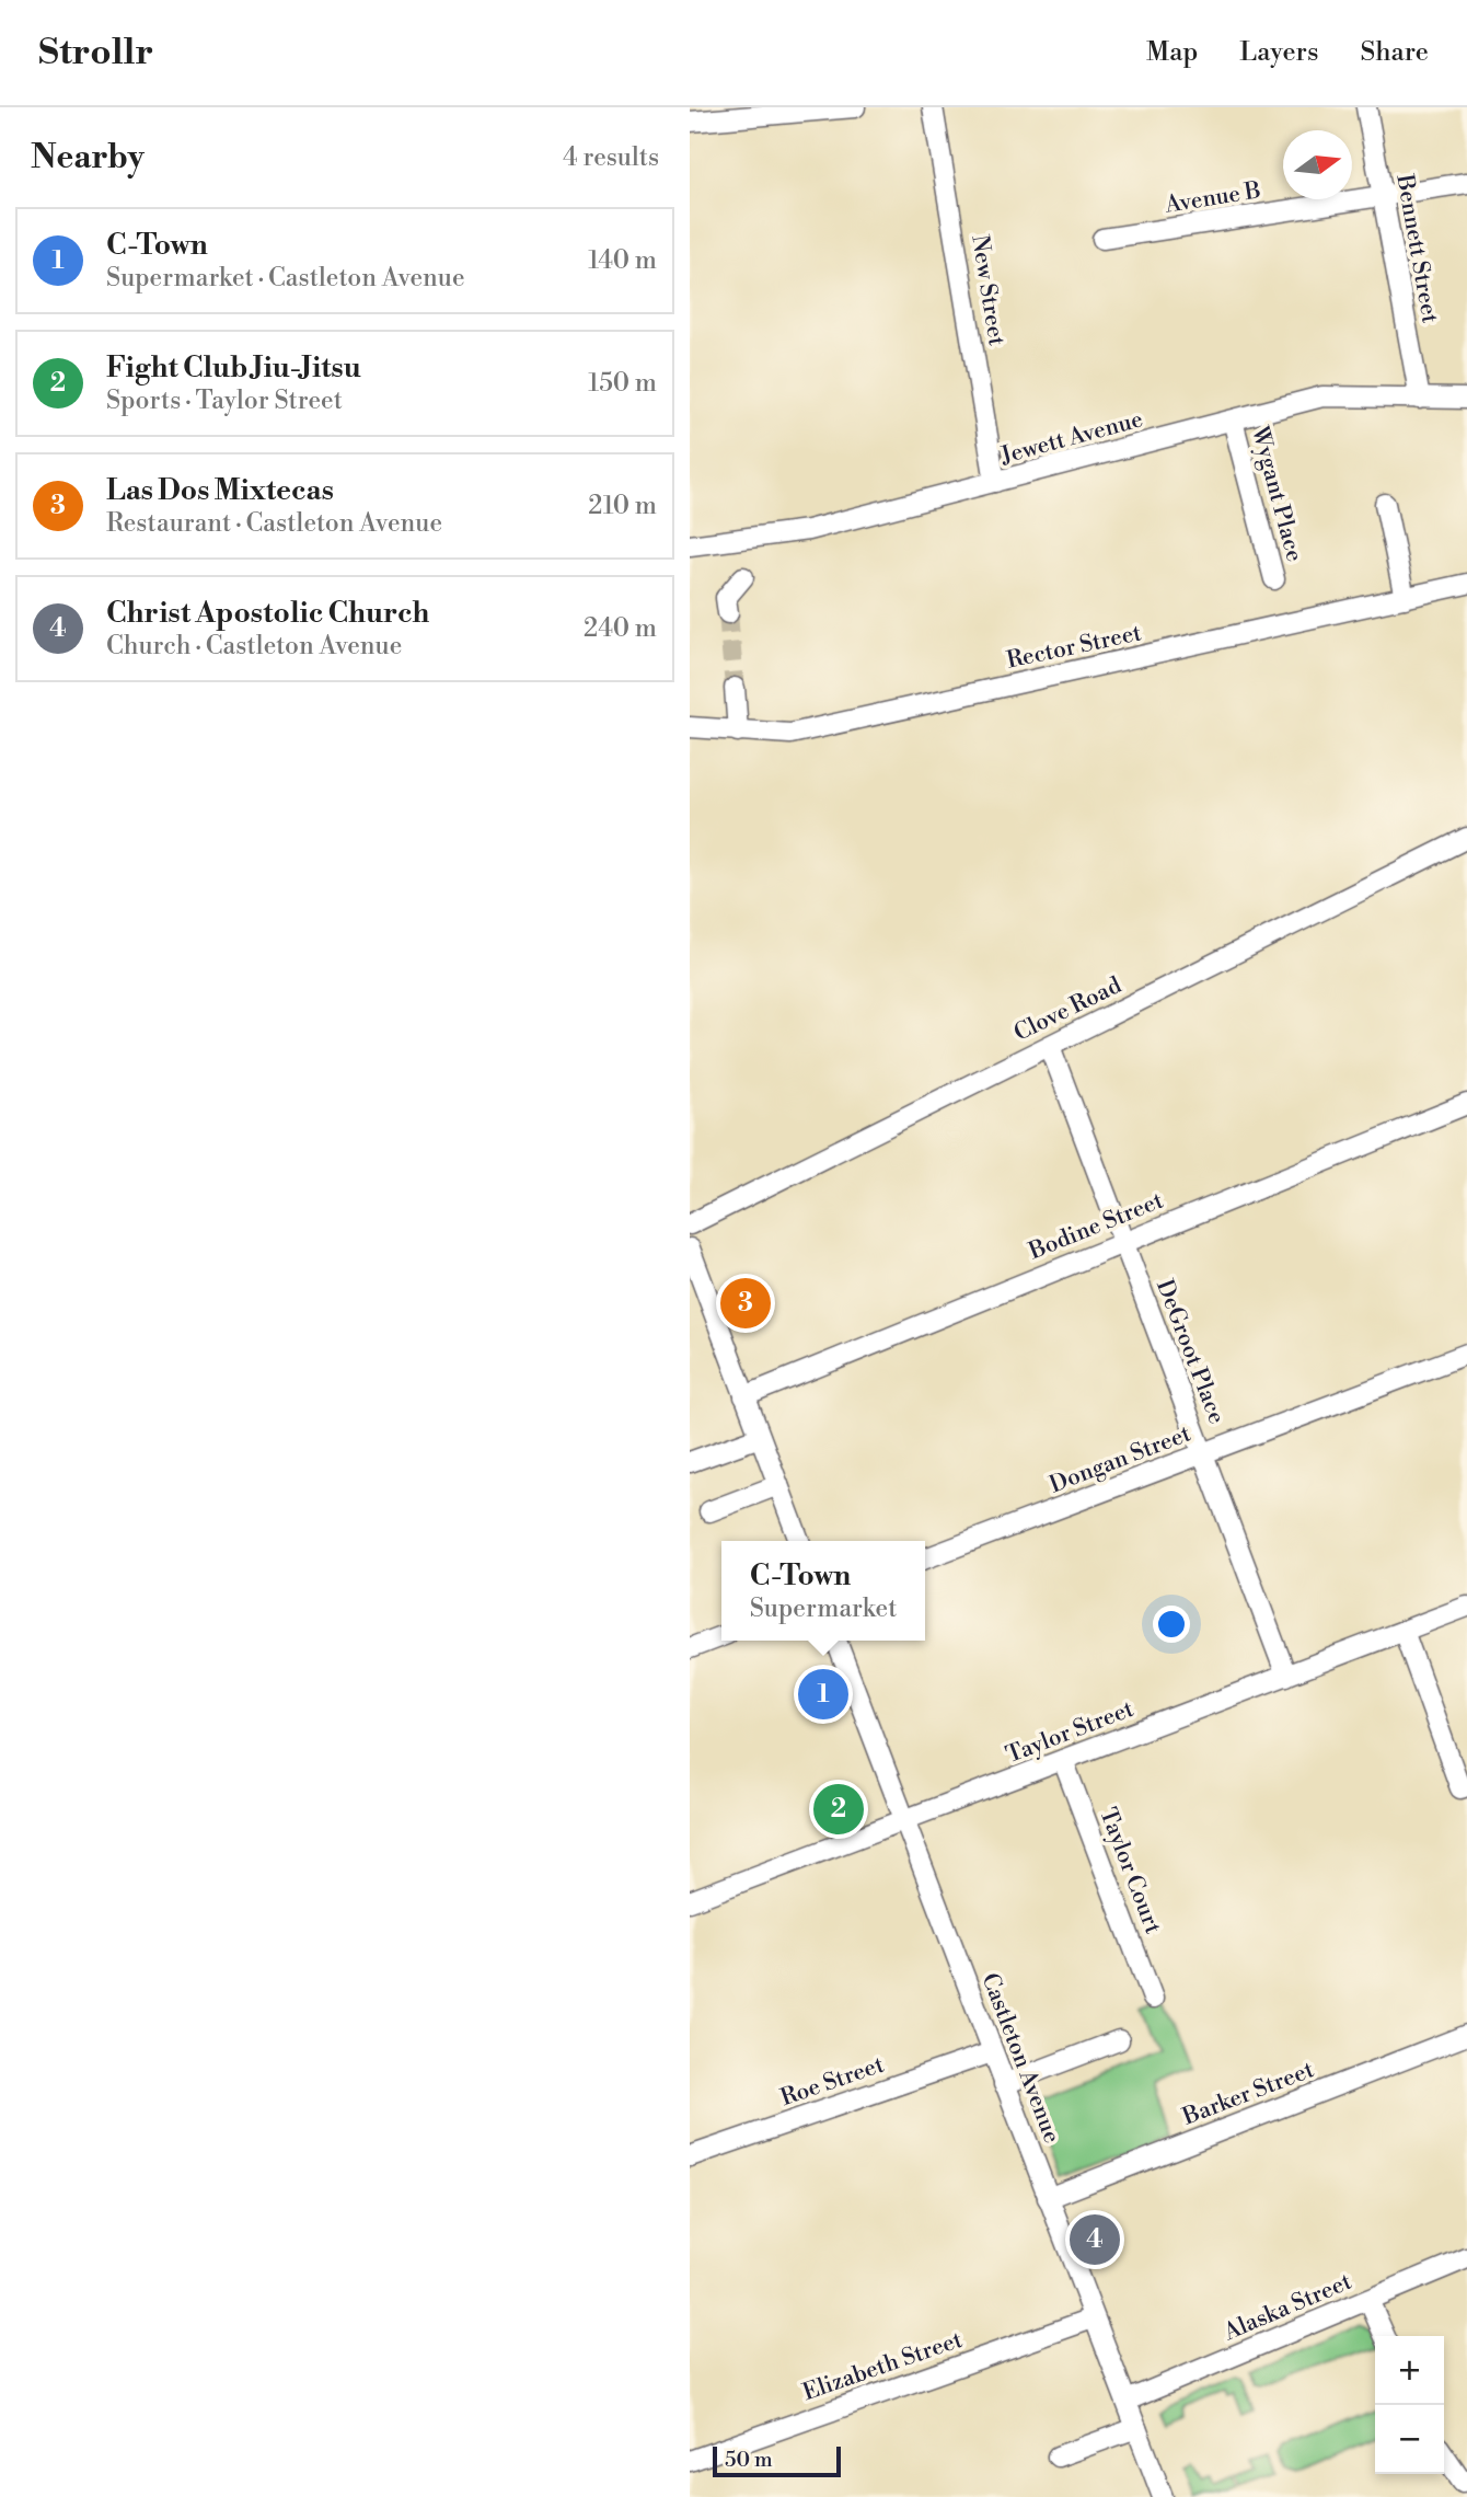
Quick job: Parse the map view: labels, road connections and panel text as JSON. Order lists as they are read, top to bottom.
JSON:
{
  "streets": {
    "street": [
      "Avenue B",
      "Bennett Street",
      "New Street",
      "Jewett Avenue",
      "Wygant Place",
      "Rector Street",
      "Clove Road",
      "Bodine Street",
      "DeGroot Place",
      "Dongan Street",
      "Taylor Street",
      "Taylor Court",
      "Castleton Avenue",
      "Roe Street",
      "Barker Street",
      "Alaska Street",
      "Elizabeth Street"
    ]
  },
  "crossings": [
    ["Avenue B", "Bennett Street"],
    ["Bennett Street", "Jewett Avenue"],
    ["New Street", "Jewett Avenue"],
    ["Jewett Avenue", "Wygant Place"],
    ["Clove Road", "DeGroot Place"],
    ["Bodine Street", "DeGroot Place"],
    ["DeGroot Place", "Dongan Street"],
    ["DeGroot Place", "Taylor Street"],
    ["Taylor Street", "Taylor Court"],
    ["Taylor Street", "Castleton Avenue"],
    ["Castleton Avenue", "Roe Street"],
    ["Castleton Avenue", "Barker Street"],
    ["Castleton Avenue", "Alaska Street"],
    ["Castleton Avenue", "Elizabeth Street"]
  ],
  "scale_bar": "50 m",
  "north": "right",
  "page": {
    "header": "Strollr",
    "nav": ["Map", "Layers", "Share"],
    "heading": ["Nearby", "4 results"],
    "list": [
      {
        "mark": "1",
        "name": "C-Town",
        "note": "Supermarket · Castleton Avenue",
        "value": "140 m"
      },
      {
        "mark": "2",
        "name": "Fight Club Jiu-Jitsu",
        "note": "Sports · Taylor Street",
        "value": "150 m"
      },
      {
        "mark": "3",
        "name": "Las Dos Mixtecas",
        "note": "Restaurant · Castleton Avenue",
        "value": "210 m"
      },
      {
        "mark": "4",
        "name": "Christ Apostolic Church",
        "note": "Church · Castleton Avenue",
        "value": "240 m"
      }
    ],
    "pins": [
      "3",
      "1",
      "2",
      "4"
    ],
    "popup": ["C-Town", "Supermarket"],
    "map_buttons": ["+", "−"],
    "scale": "50 m"
  }
}
